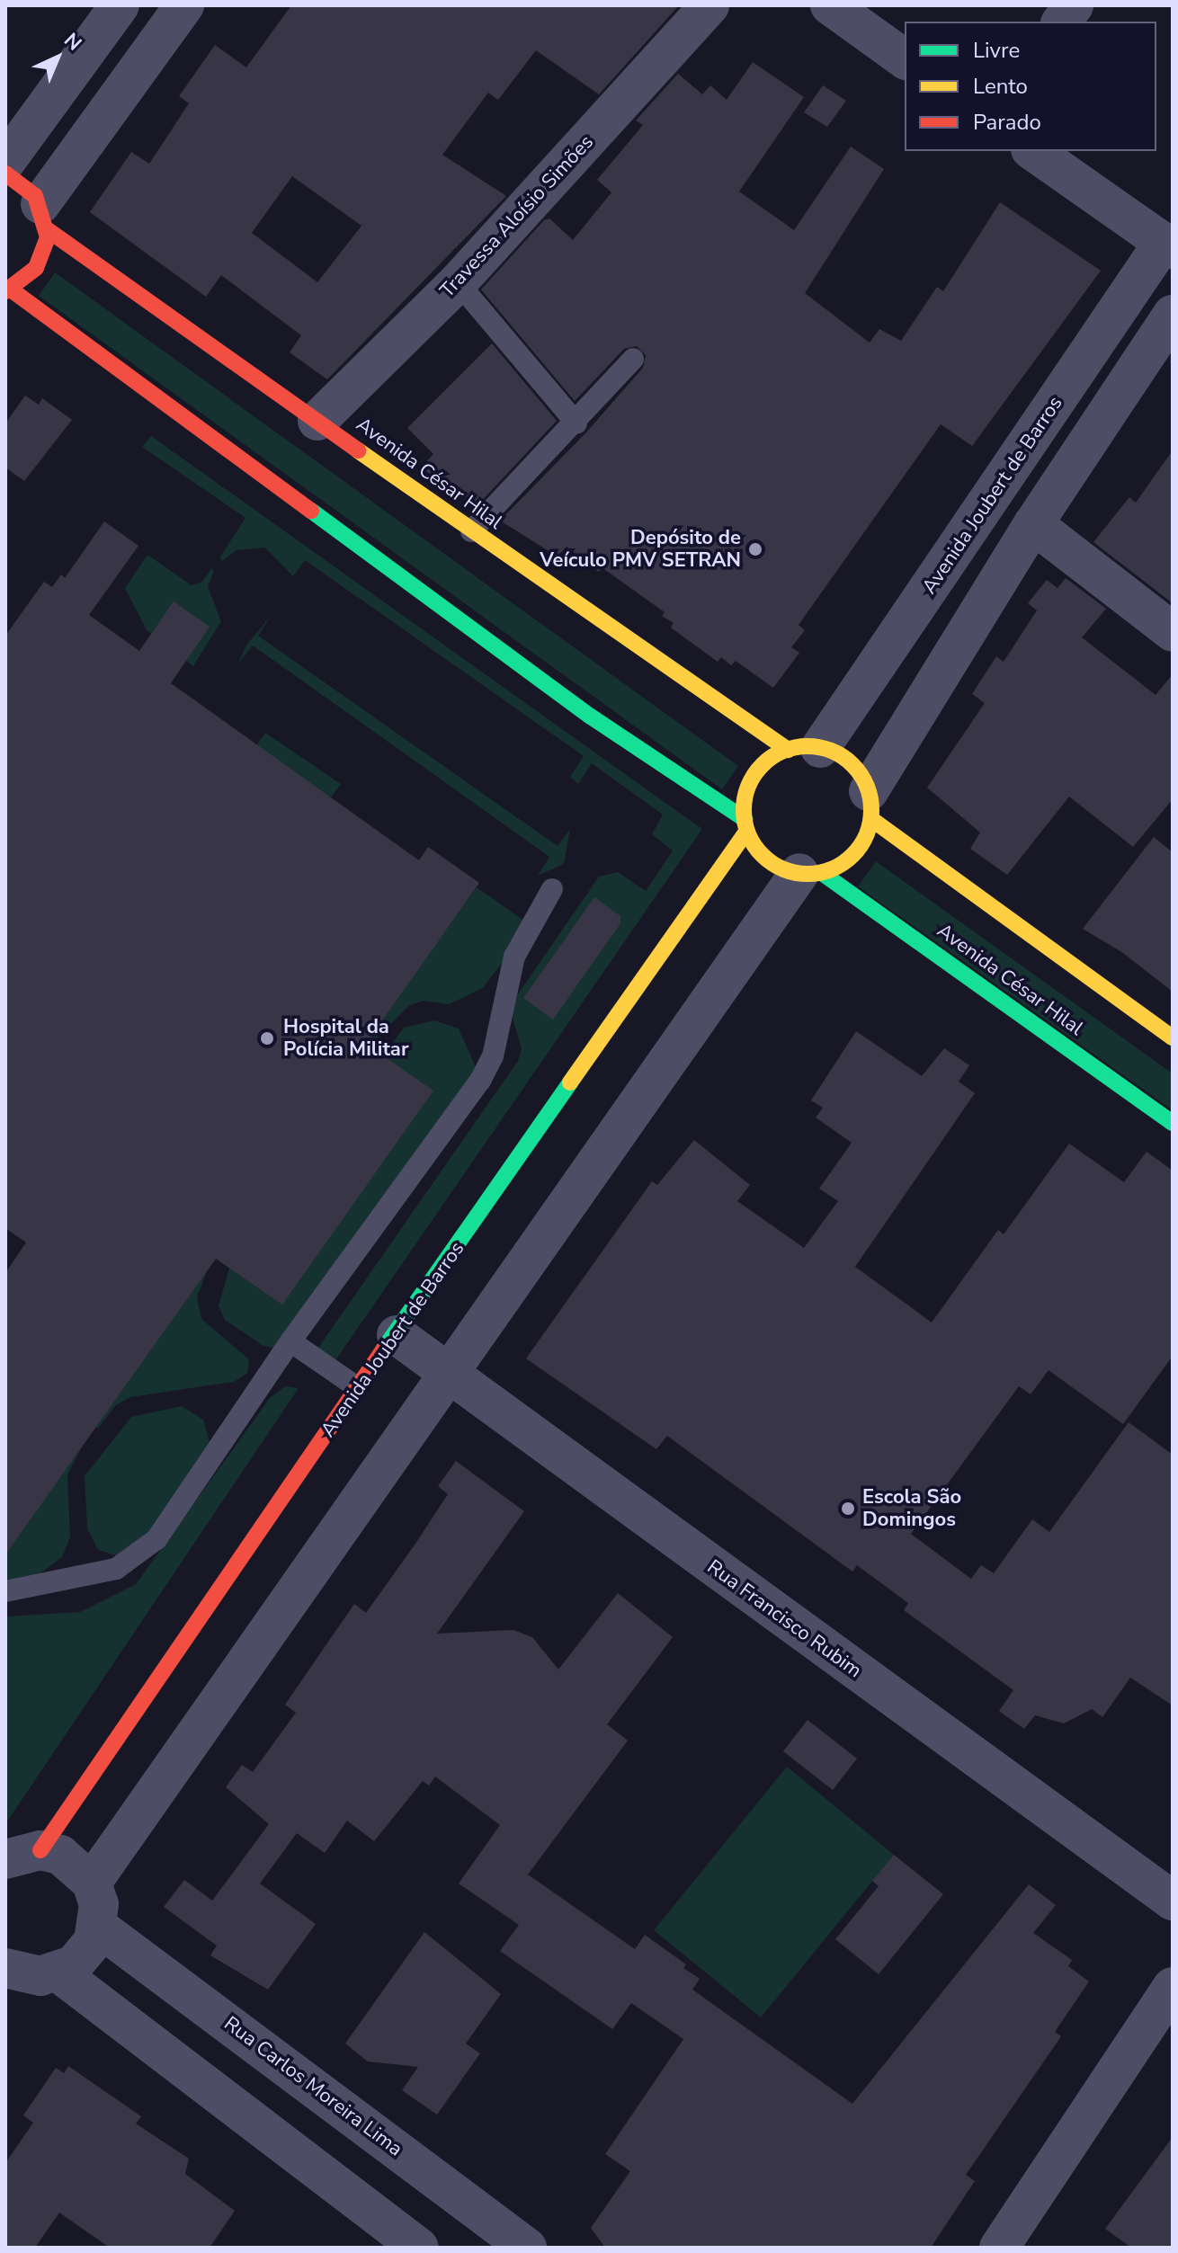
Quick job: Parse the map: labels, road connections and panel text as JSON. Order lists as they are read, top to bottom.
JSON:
{
  "streets": {
    "street": [
      "Travessa Aloísio Simões",
      "Avenida César Hilal",
      "Avenida Joubert de Barros",
      "Rua Francisco Rubim",
      "Rua Carlos Moreira Lima"
    ]
  },
  "crossings": [
    ["Travessa Aloísio Simões", "Avenida César Hilal"],
    ["Avenida César Hilal", "Avenida Joubert de Barros"],
    ["Avenida Joubert de Barros", "Rua Francisco Rubim"]
  ],
  "places": ["Depósito de Veículo PMV SETRAN", "Hospital da Polícia Militar", "Escola São Domingos"],
  "legend": ["Livre", "Lento", "Parado"],
  "north": "top right"
}
